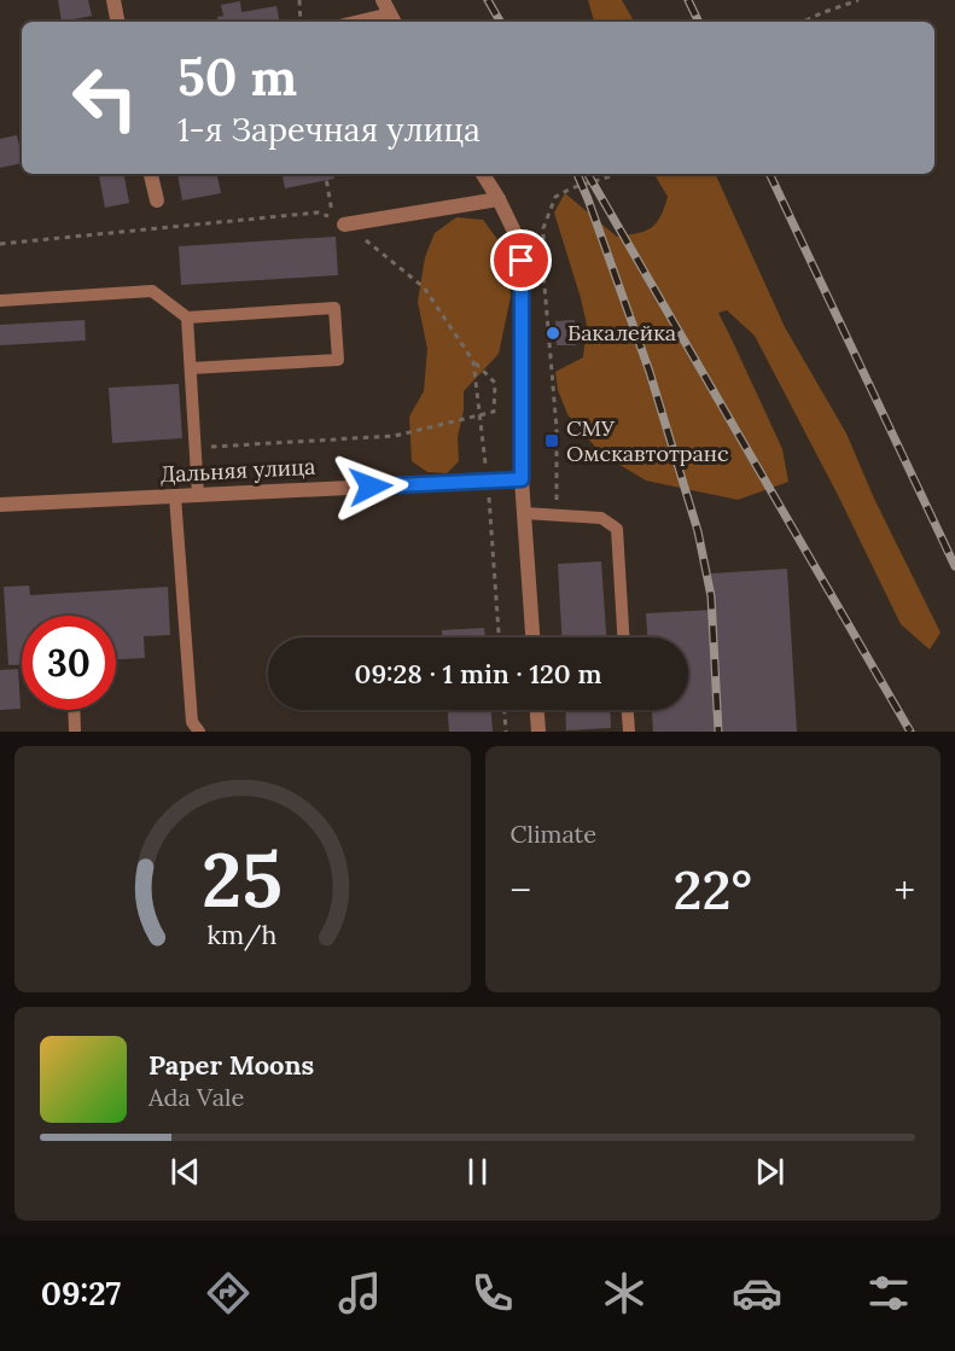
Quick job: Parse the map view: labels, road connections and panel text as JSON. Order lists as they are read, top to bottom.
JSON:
{
  "streets": {
    "street": ["Дальняя улица"]
  },
  "places": {
    "other": ["Бакалейка"],
    "transit": ["СМУ Омскавтотранс"]
  },
  "page": {
    "turn": ["50 m", "1-я Заречная улица"],
    "limit": "30",
    "trip": "09:28 · 1 min · 120 m",
    "tile": "Climate",
    "heat": ["−", "22°", "+"],
    "song": ["Paper Moons", "Ada Vale"],
    "tabs": "09:27",
    "gauge": ["25", "km/h"]
  }
}
